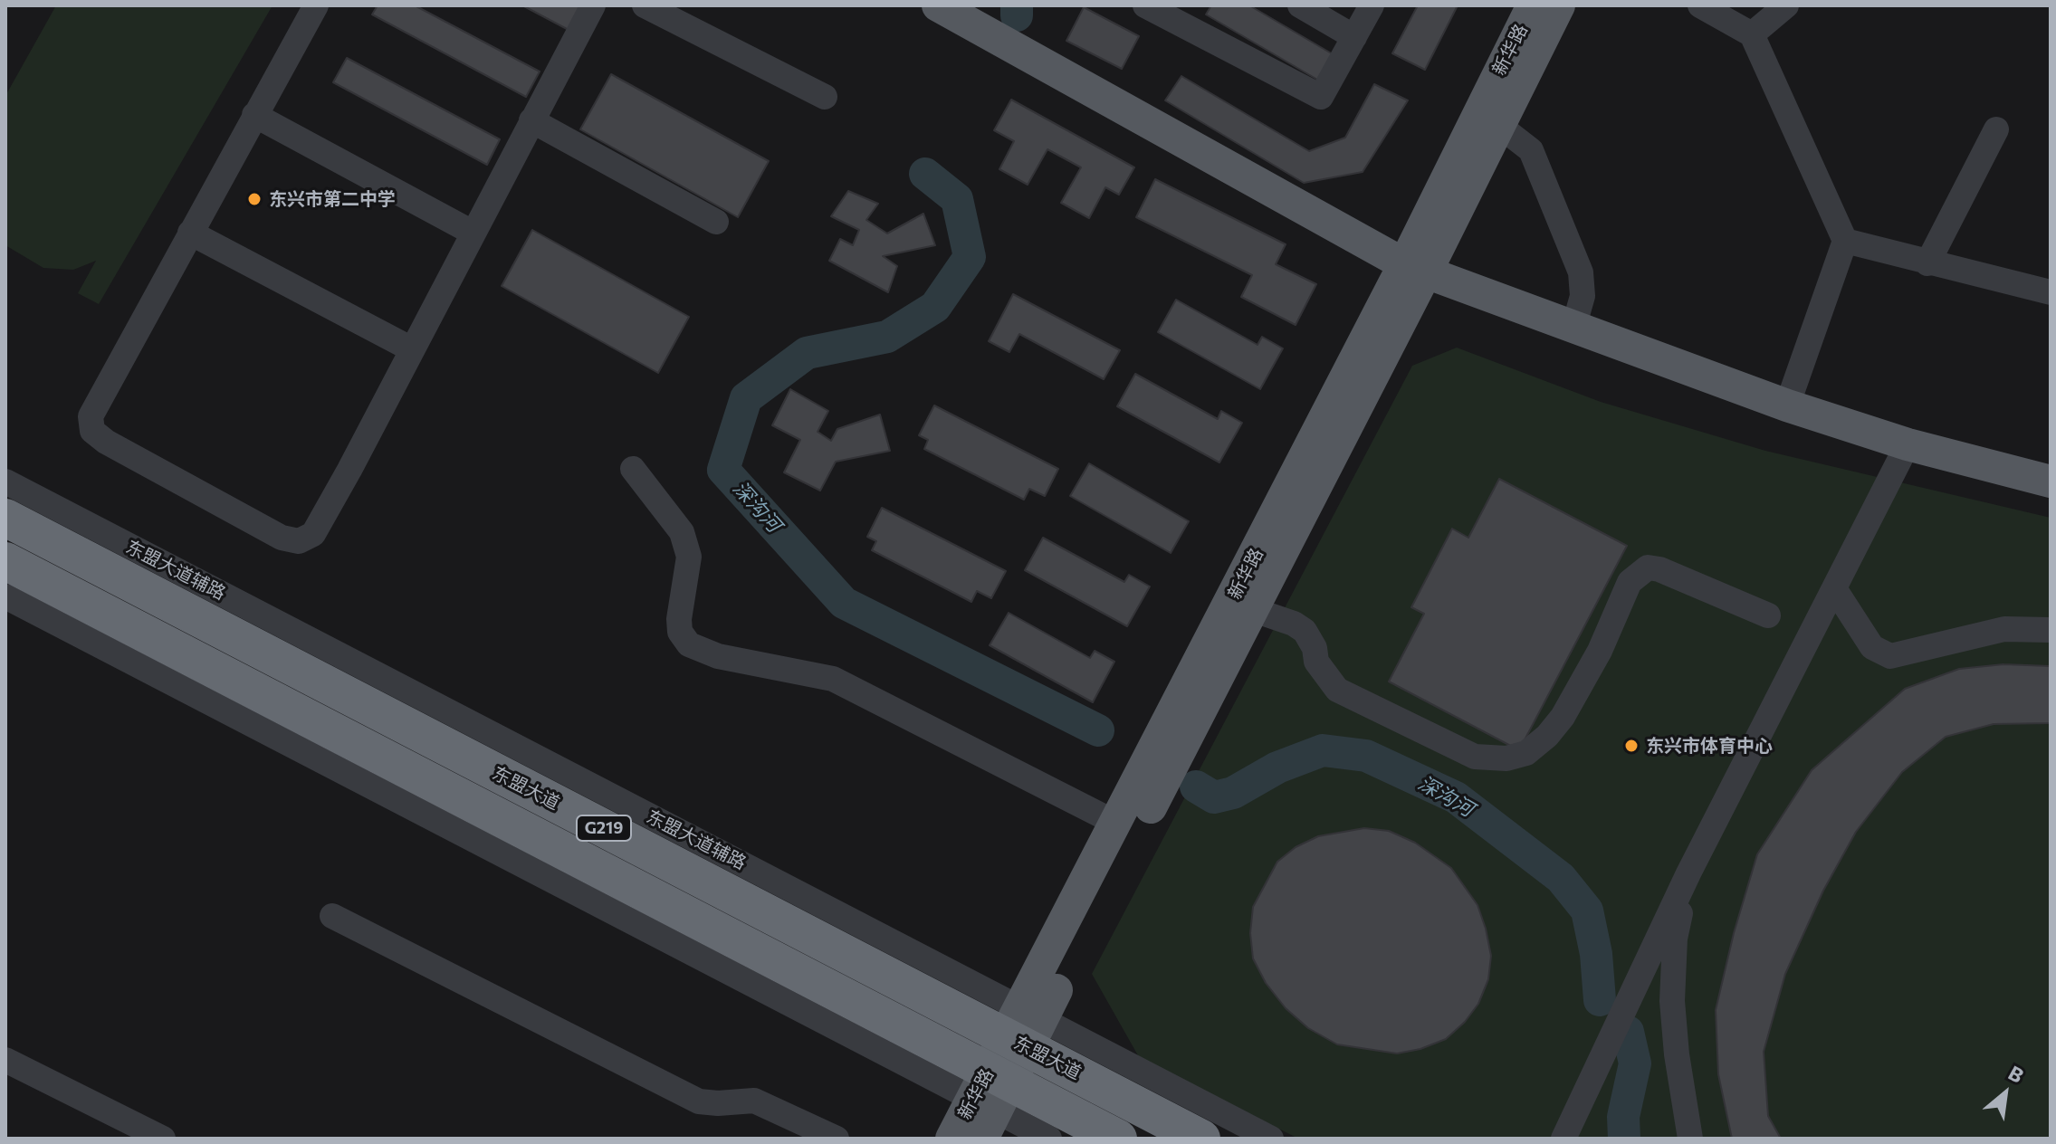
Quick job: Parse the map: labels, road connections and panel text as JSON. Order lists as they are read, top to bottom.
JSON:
{
  "streets": {
    "highway": ["东盟大道", "G219"],
    "main road": ["新华路"],
    "street": ["东盟大道辅路"]
  },
  "crossings": [
    ["新华路", "东盟大道辅路"],
    ["新华路", "东盟大道"],
    ["东盟大道辅路", "东盟大道"]
  ],
  "water": ["深沟河"],
  "places": ["东兴市第二中学", "东兴市体育中心"],
  "north": "top right"
}
